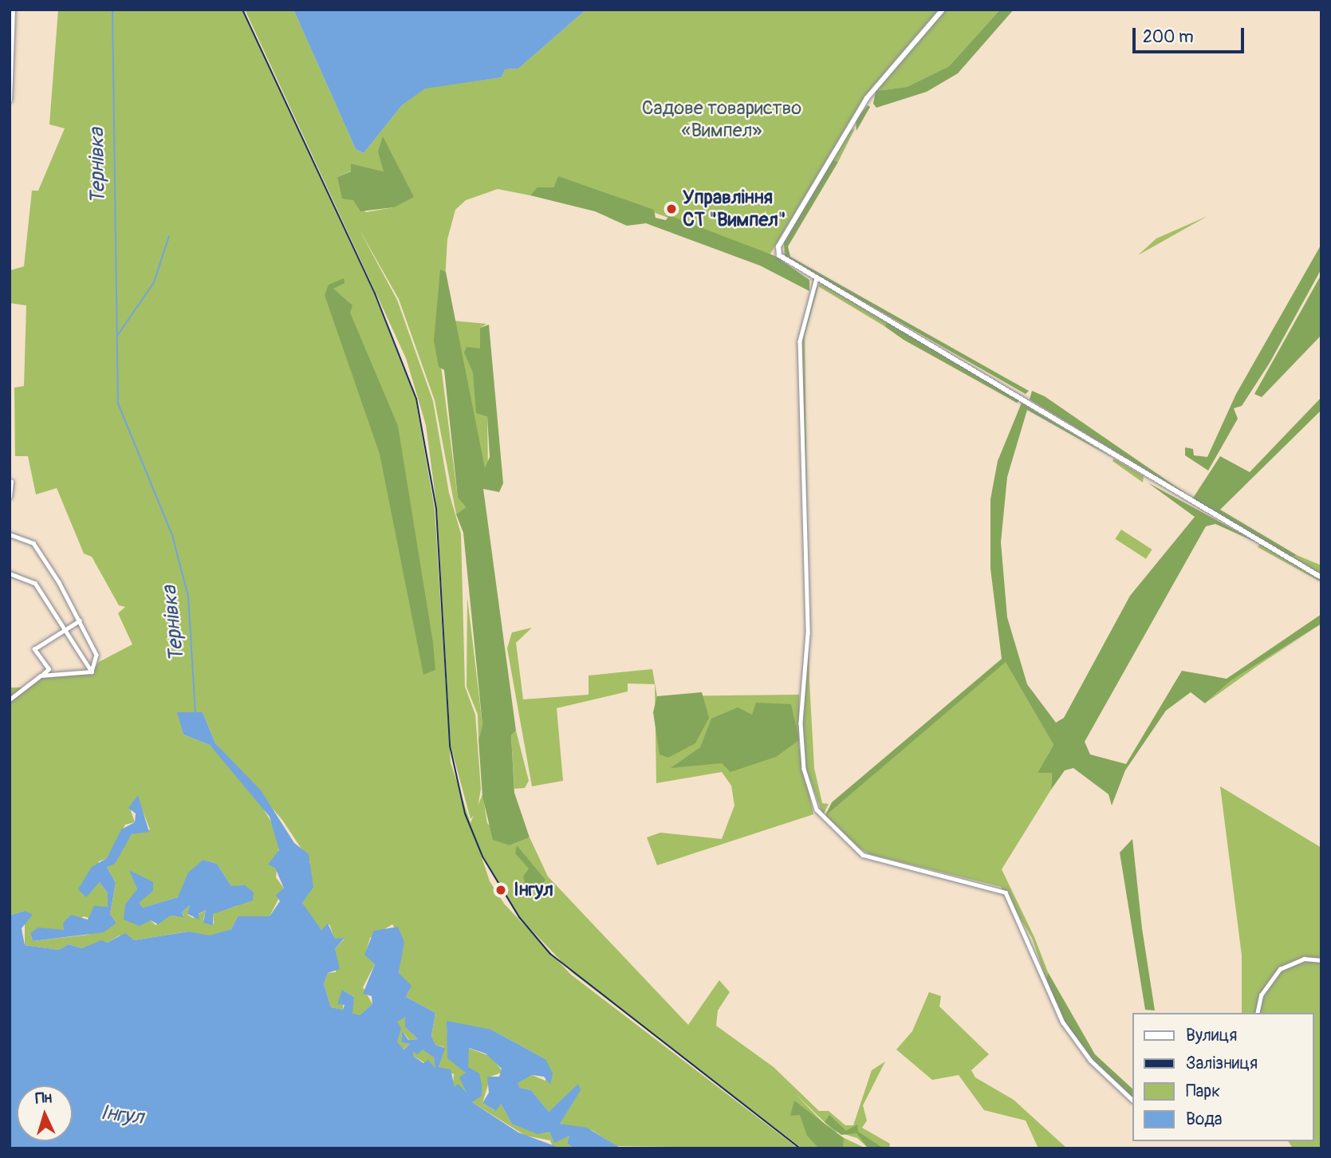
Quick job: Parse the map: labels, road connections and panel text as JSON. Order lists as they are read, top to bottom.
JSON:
{
  "water": ["Тернівка", "Інгул"],
  "parks": ["Садове товариство «Вимпел»"],
  "places": ["Управління СТ \"Вимпел\"", "Інгул"],
  "legend": [
    "Вулиця",
    "Залізниця",
    "Парк",
    "Вода"
  ],
  "scale_bar": "200 m",
  "north": "top"
}
